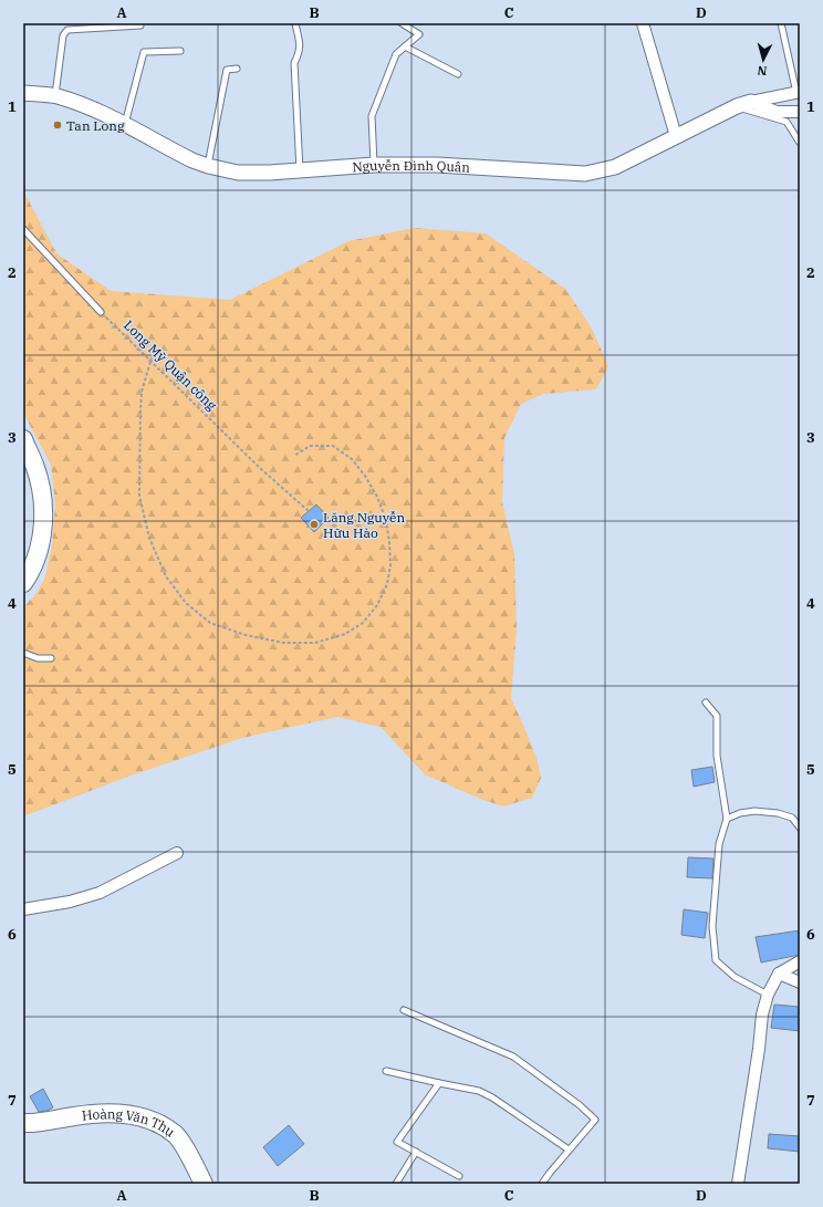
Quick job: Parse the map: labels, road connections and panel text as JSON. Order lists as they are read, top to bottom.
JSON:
{
  "streets": {
    "main road": ["Hoàng Văn Thụ"],
    "street": ["Nguyễn Đình Quân"],
    "path": ["Long Mỹ Quận công"]
  },
  "places": ["Tan Long", "Lăng Nguyễn Hữu Hào"],
  "north": "bottom",
  "grid": {
    "columns": [
      "A",
      "B",
      "C",
      "D"
    ],
    "rows": [
      "1",
      "2",
      "3",
      "4",
      "5",
      "6",
      "7"
    ]
  }
}
